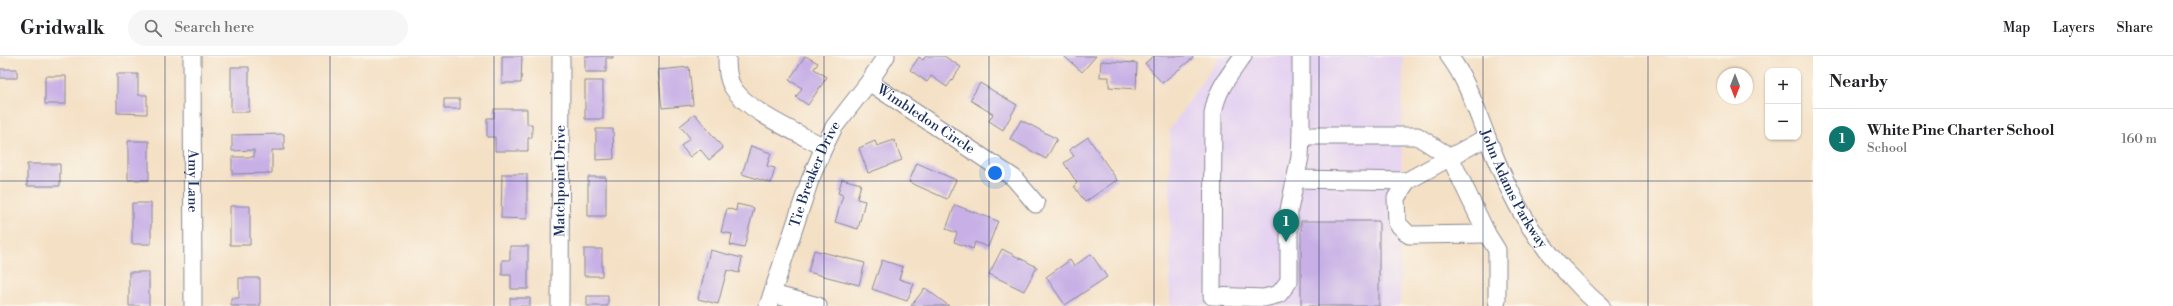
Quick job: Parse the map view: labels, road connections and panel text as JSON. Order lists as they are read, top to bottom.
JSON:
{
  "streets": {
    "street": [
      "Wimbledon Circle",
      "Tie Breaker Drive",
      "Amy Lane",
      "Matchpoint Drive",
      "John Adams Parkway"
    ]
  },
  "crossings": [
    ["Wimbledon Circle", "Tie Breaker Drive"]
  ],
  "north": "bottom",
  "page": {
    "header": "Gridwalk",
    "search": "Search here",
    "nav": ["Map", "Layers", "Share"],
    "heading": "Nearby",
    "map_buttons": ["+", "−"],
    "list": [
      {
        "mark": "1",
        "name": "White Pine Charter School",
        "note": "School",
        "value": "160 m"
      }
    ],
    "pins": "1"
  }
}
